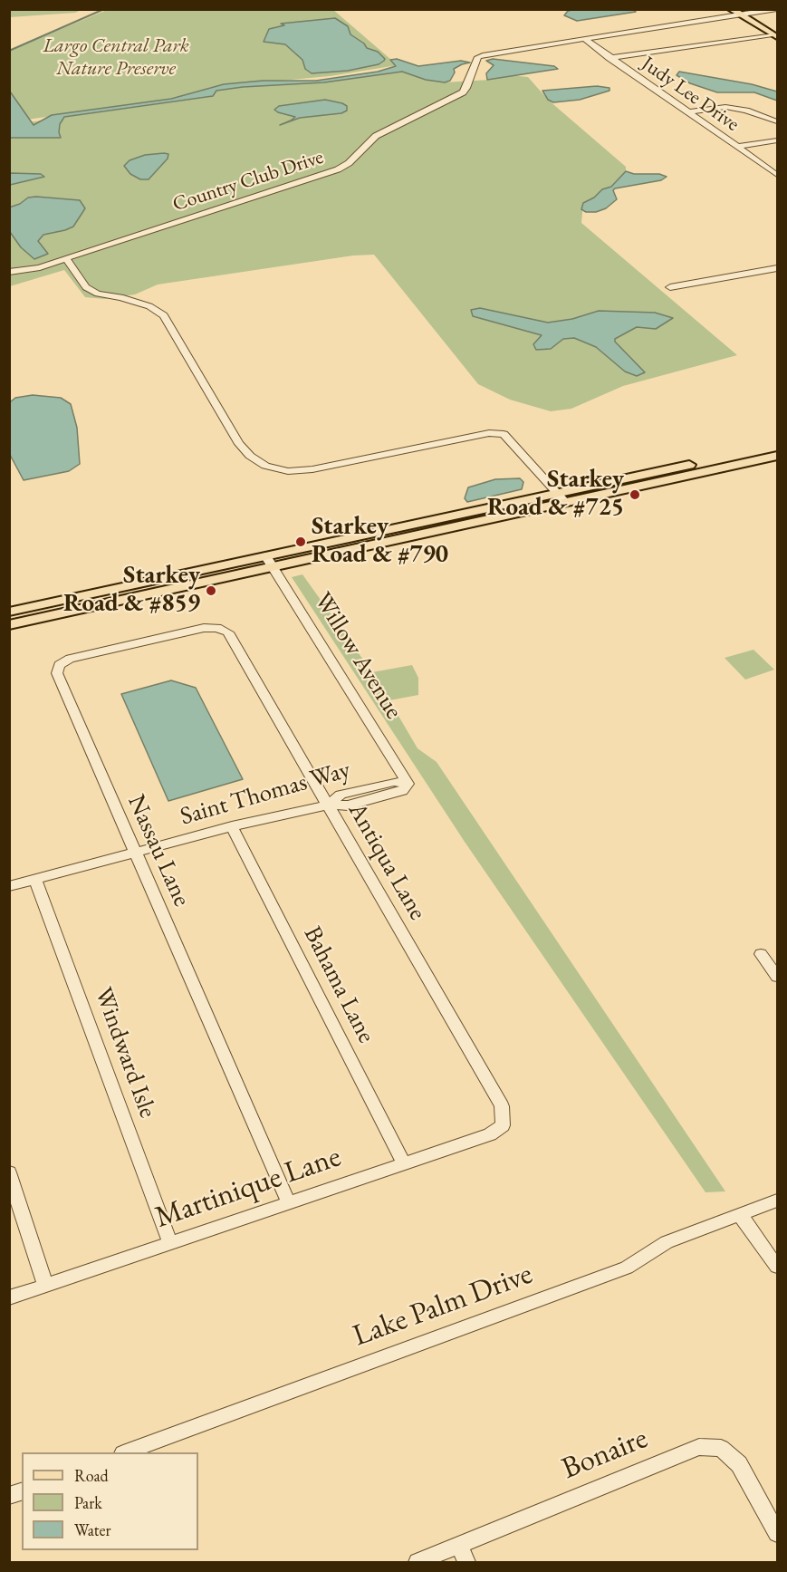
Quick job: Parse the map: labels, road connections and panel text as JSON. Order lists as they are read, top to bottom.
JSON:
{
  "streets": {
    "street": [
      "Judy Lee Drive",
      "Country Club Drive",
      "Willow Avenue",
      "Saint Thomas Way",
      "Nassau Lane",
      "Antiqua Lane",
      "Bahama Lane",
      "Windward Isle",
      "Martinique Lane",
      "Lake Palm Drive",
      "Bonaire"
    ]
  },
  "crossings": [
    ["Judy Lee Drive", "Country Club Drive"],
    ["Willow Avenue", "Saint Thomas Way"],
    ["Saint Thomas Way", "Nassau Lane"],
    ["Saint Thomas Way", "Antiqua Lane"],
    ["Saint Thomas Way", "Bahama Lane"],
    ["Saint Thomas Way", "Windward Isle"],
    ["Nassau Lane", "Antiqua Lane"],
    ["Nassau Lane", "Martinique Lane"],
    ["Antiqua Lane", "Martinique Lane"],
    ["Bahama Lane", "Martinique Lane"],
    ["Windward Isle", "Martinique Lane"]
  ],
  "parks": ["Largo Central Park Nature Preserve"],
  "places": ["Starkey Road & #725", "Starkey Road & #790", "Starkey Road & #859"],
  "legend": ["Road", "Park", "Water"]
}
